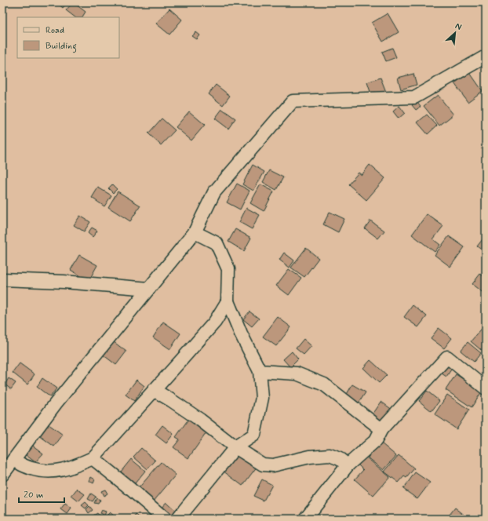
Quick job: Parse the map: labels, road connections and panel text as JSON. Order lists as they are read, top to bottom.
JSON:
{
  "legend": ["Road", "Building"],
  "scale_bar": "20 m",
  "north": "top right"
}
